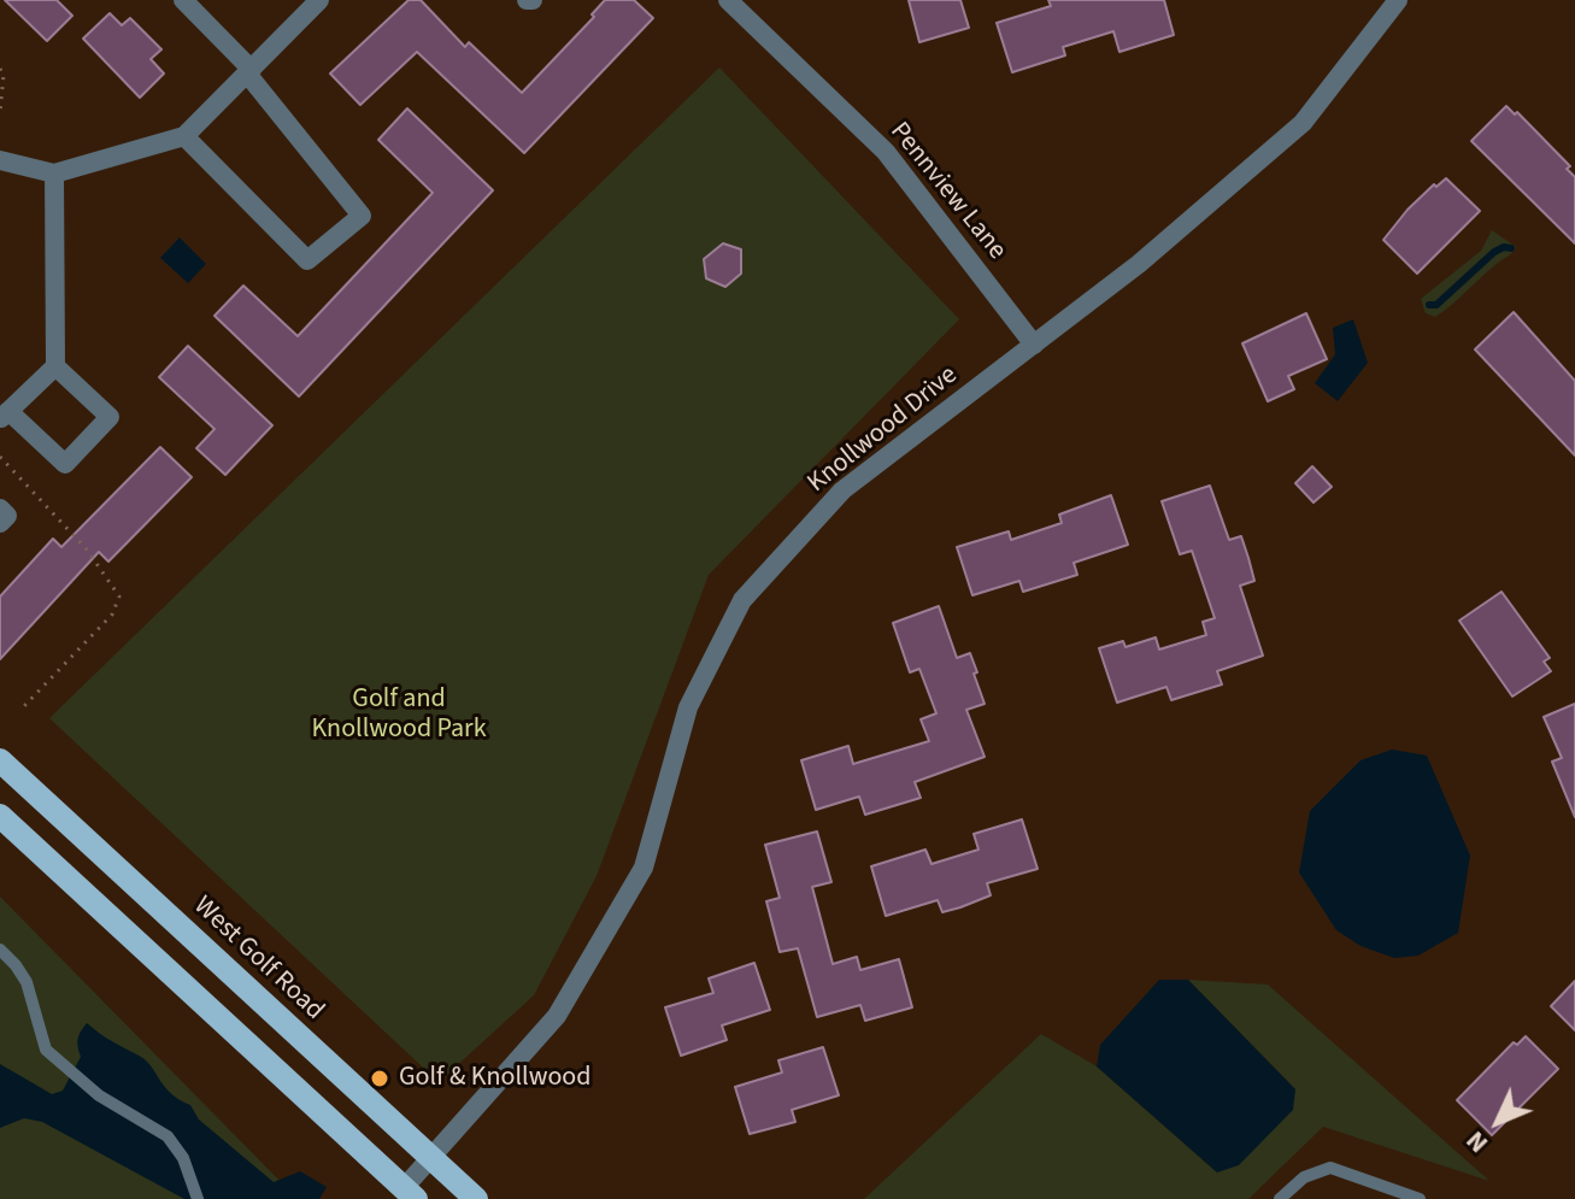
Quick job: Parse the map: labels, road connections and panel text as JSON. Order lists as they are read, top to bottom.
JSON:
{
  "streets": {
    "main road": ["West Golf Road"],
    "street": ["Pennview Lane", "Knollwood Drive"]
  },
  "crossings": [
    ["Pennview Lane", "Knollwood Drive"],
    ["Knollwood Drive", "West Golf Road"]
  ],
  "parks": ["Golf and Knollwood Park"],
  "places": ["Golf & Knollwood"],
  "north": "bottom left"
}
